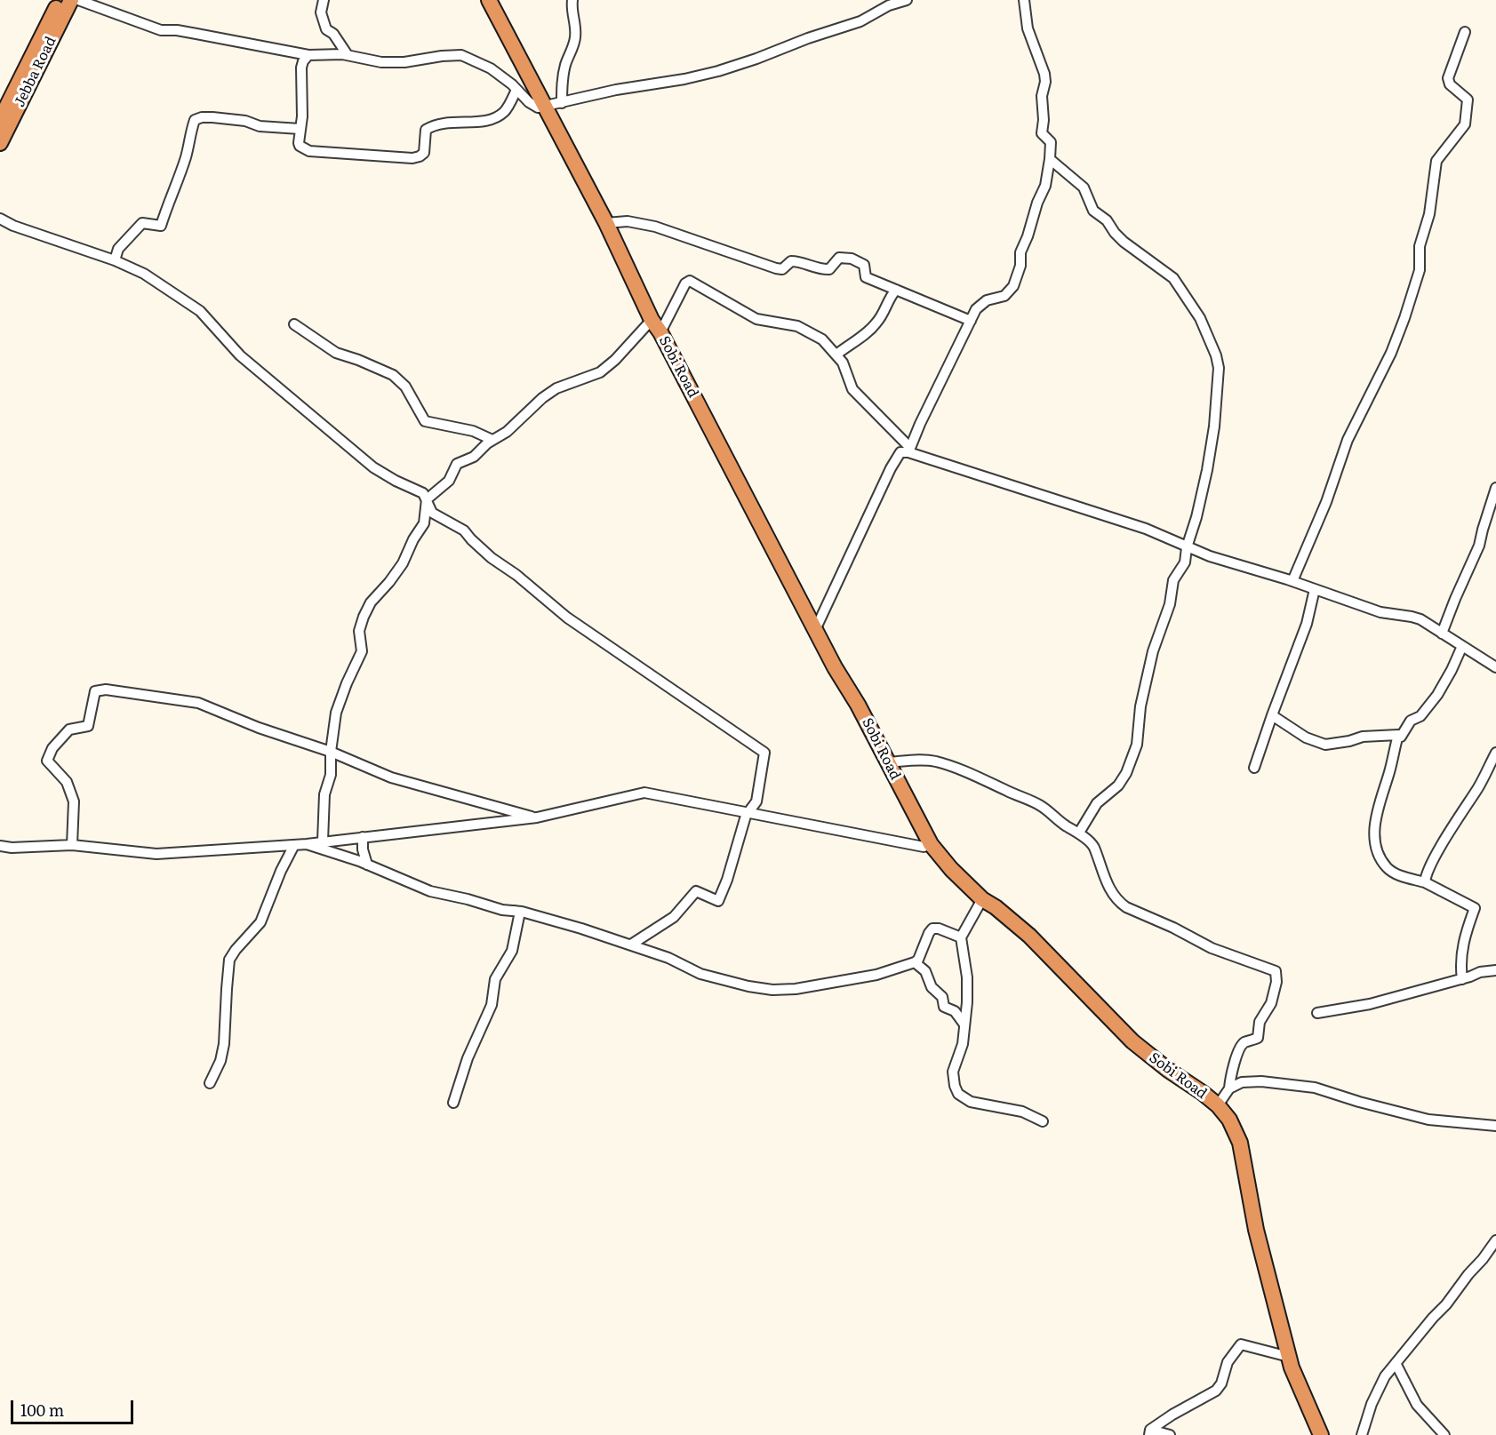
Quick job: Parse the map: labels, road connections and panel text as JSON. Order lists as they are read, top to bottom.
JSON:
{
  "streets": {
    "highway": ["Jebba Road", "Sobi Road"]
  },
  "scale_bar": "100 m"
}
